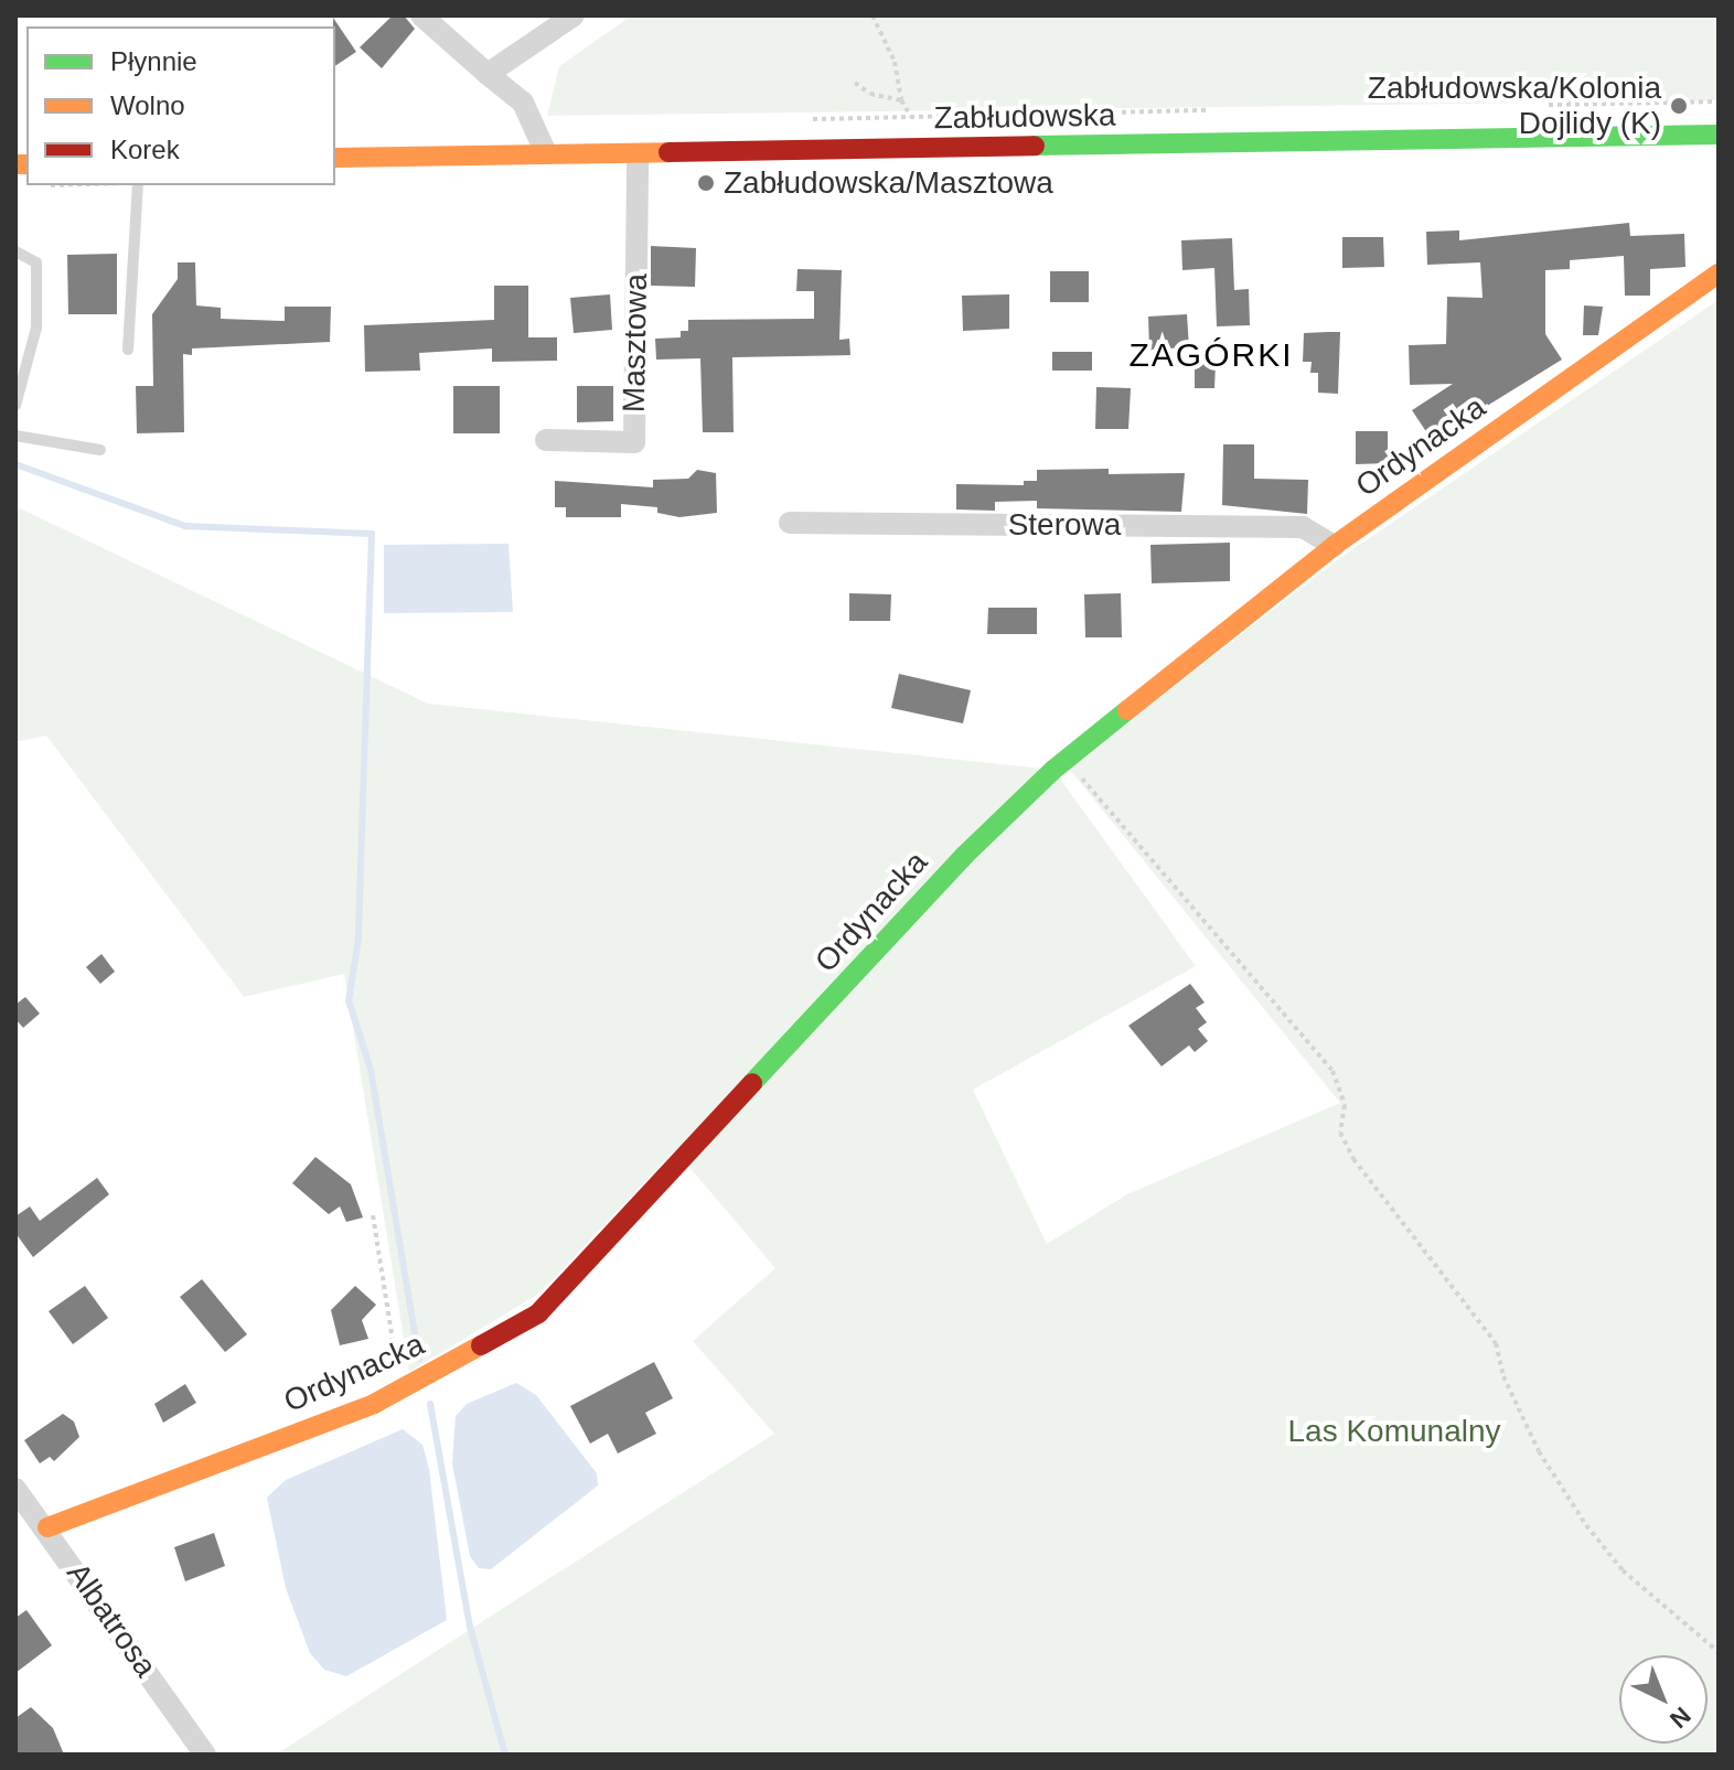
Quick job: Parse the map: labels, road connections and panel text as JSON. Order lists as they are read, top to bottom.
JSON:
{
  "streets": {
    "main road": ["Zabłudowska", "Ordynacka"],
    "street": ["Masztowa", "Sterowa", "Albatrosa"]
  },
  "crossings": [
    ["Zabłudowska", "Masztowa"],
    ["Ordynacka", "Sterowa"],
    ["Ordynacka", "Albatrosa"]
  ],
  "districts": ["ZAGÓRKI"],
  "parks": ["Las Komunalny"],
  "places": ["Zabłudowska/Kolonia Dojlidy (K)", "Zabłudowska/Masztowa"],
  "legend": ["Płynnie", "Wolno", "Korek"],
  "north": "bottom right"
}
